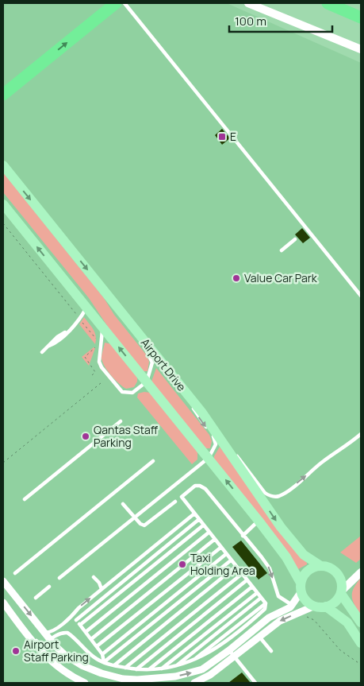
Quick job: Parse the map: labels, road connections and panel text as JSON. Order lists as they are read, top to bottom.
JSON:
{
  "streets": {
    "main road": ["Airport Drive"]
  },
  "places": {
    "transit": ["E"],
    "other": [
      "Value Car Park",
      "Qantas Staff Parking",
      "Taxi Holding Area",
      "Airport Staff Parking"
    ]
  },
  "scale_bar": "100 m"
}
